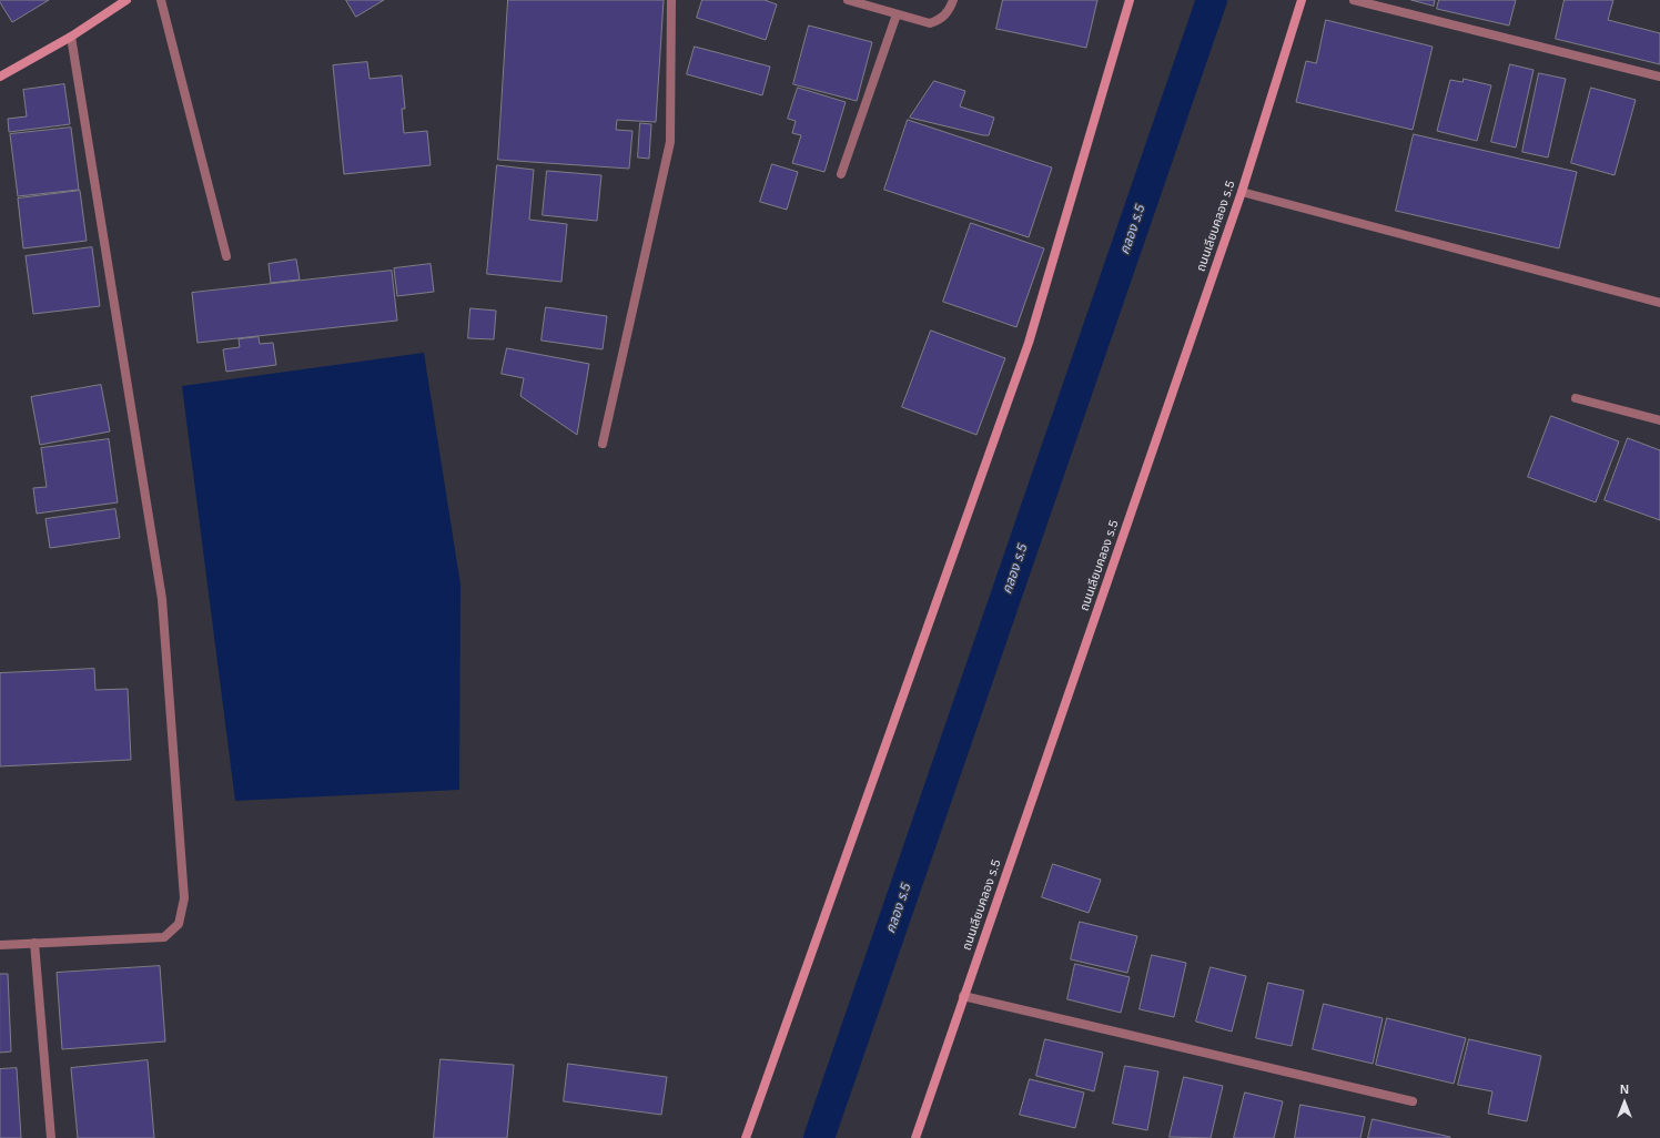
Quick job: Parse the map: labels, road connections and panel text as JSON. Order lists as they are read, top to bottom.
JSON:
{
  "streets": {
    "street": ["ถนนเลียบคลอง ร.5"]
  },
  "water": ["คลอง ร.5"],
  "north": "top"
}
